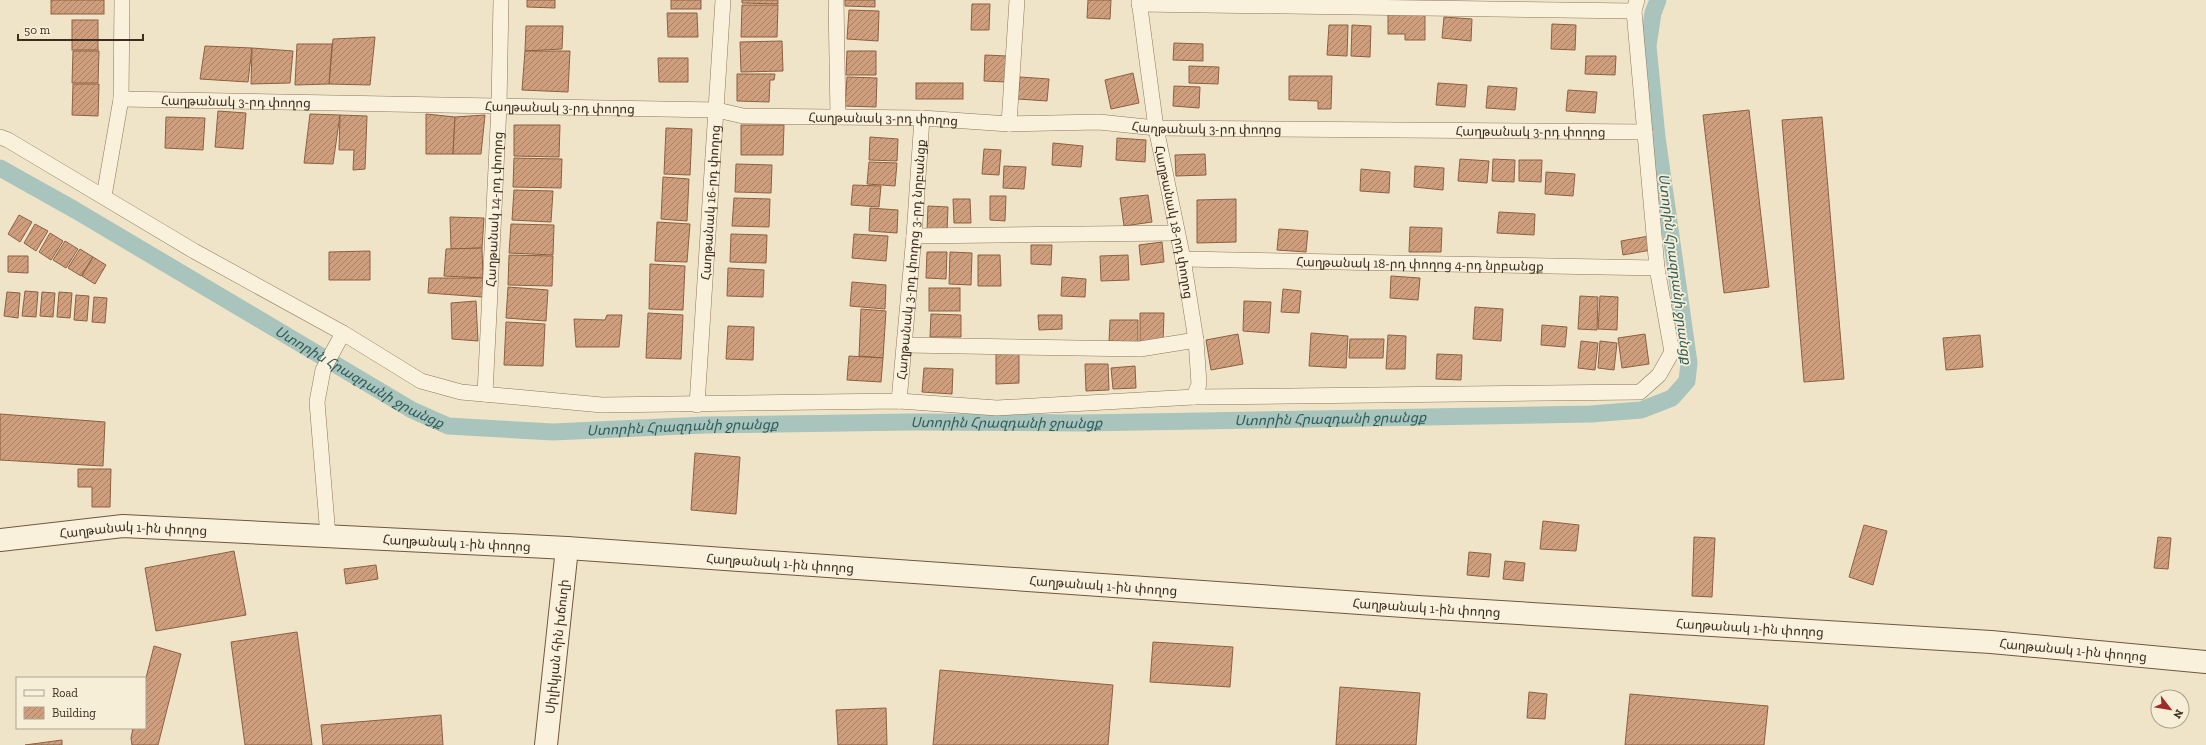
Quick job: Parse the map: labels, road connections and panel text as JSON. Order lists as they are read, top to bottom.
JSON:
{
  "streets": {
    "main road": ["Հաղթանակ 1-ին փողոց", "Սիլիկյան հին խճուղի"],
    "street": [
      "Հաղթանակ 3-րդ փողոց",
      "Հաղթանակ 16-րդ փողոց",
      "Հաղթանակ 14-րդ փողոց",
      "Հաղթանակ 18-րդ փողոց",
      "Հաղթանակ 3-րդ փողոց 3-րդ նրբանցք",
      "Հաղթանակ 18-րդ փողոց 4-րդ նրբանցք"
    ]
  },
  "crossings": [
    ["Հաղթանակ 3-րդ փողոց", "Հաղթանակ 16-րդ փողոց"],
    ["Հաղթանակ 3-րդ փողոց", "Հաղթանակ 14-րդ փողոց"],
    ["Հաղթանակ 3-րդ փողոց", "Հաղթանակ 18-րդ փողոց"],
    ["Հաղթանակ 3-րդ փողոց", "Հաղթանակ 3-րդ փողոց 3-րդ նրբանցք"],
    ["Հաղթանակ 18-րդ փողոց", "Հաղթանակ 18-րդ փողոց 4-րդ նրբանցք"],
    ["Հաղթանակ 1-ին փողոց", "Սիլիկյան հին խճուղի"]
  ],
  "water": ["Ստորին Հրազդանի ջրանցք"],
  "legend": ["Road", "Building"],
  "scale_bar": "50 m",
  "north": "bottom right"
}
